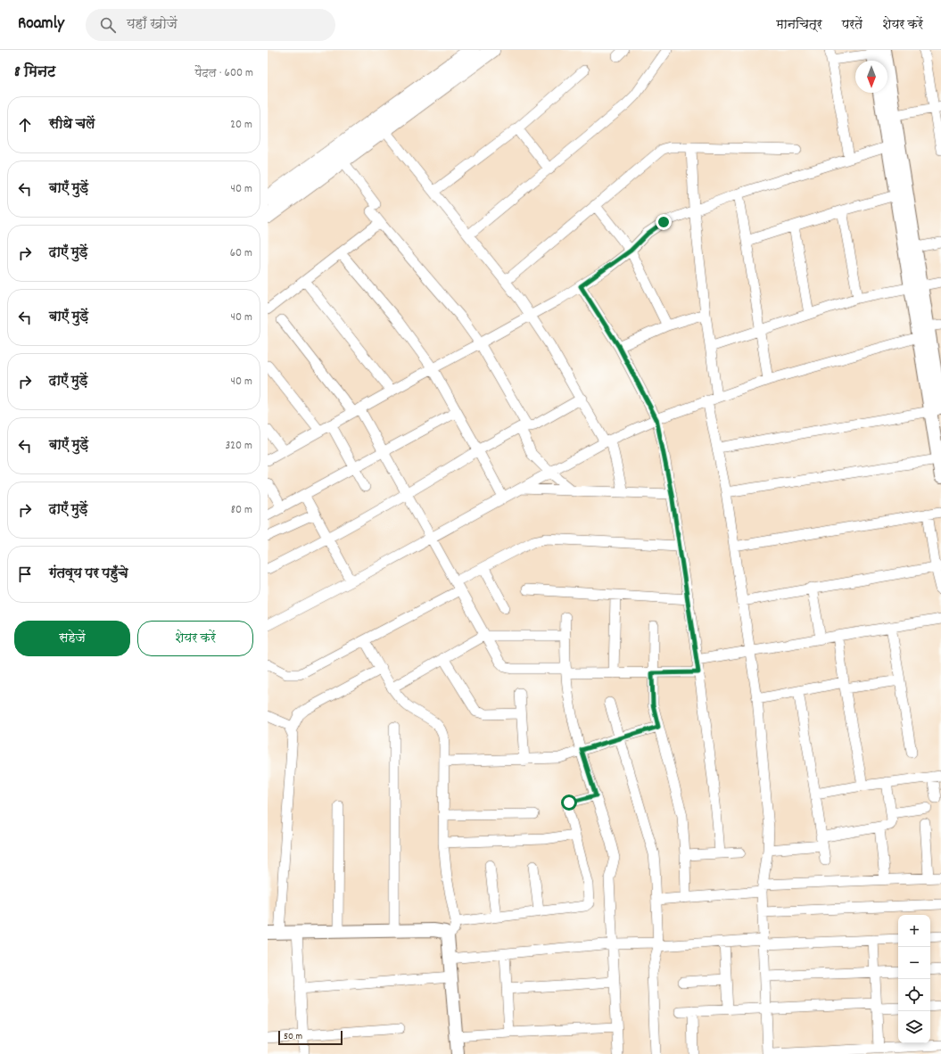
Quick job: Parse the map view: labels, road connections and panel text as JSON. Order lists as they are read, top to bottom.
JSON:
{
  "scale_bar": "50 m",
  "north": "bottom",
  "page": {
    "header": "Roamly",
    "search": "यहाँ खोजें",
    "nav": ["मानचित्र", "परतें", "शेयर करें"],
    "heading": ["8 मिनट", "पैदल · 600 m"],
    "list": [
      ["सीधे चलें", "20 m"],
      ["बाएँ मुड़ें", "40 m"],
      ["दाएँ मुड़ें", "60 m"],
      ["बाएँ मुड़ें", "40 m"],
      ["दाएँ मुड़ें", "40 m"],
      ["बाएँ मुड़ें", "320 m"],
      ["दाएँ मुड़ें", "80 m"],
      "गंतव्य पर पहुँचे"
    ],
    "buttons": ["सहेजें", "शेयर करें"],
    "map_buttons": ["+", "−"],
    "scale": "50 m"
  }
}
